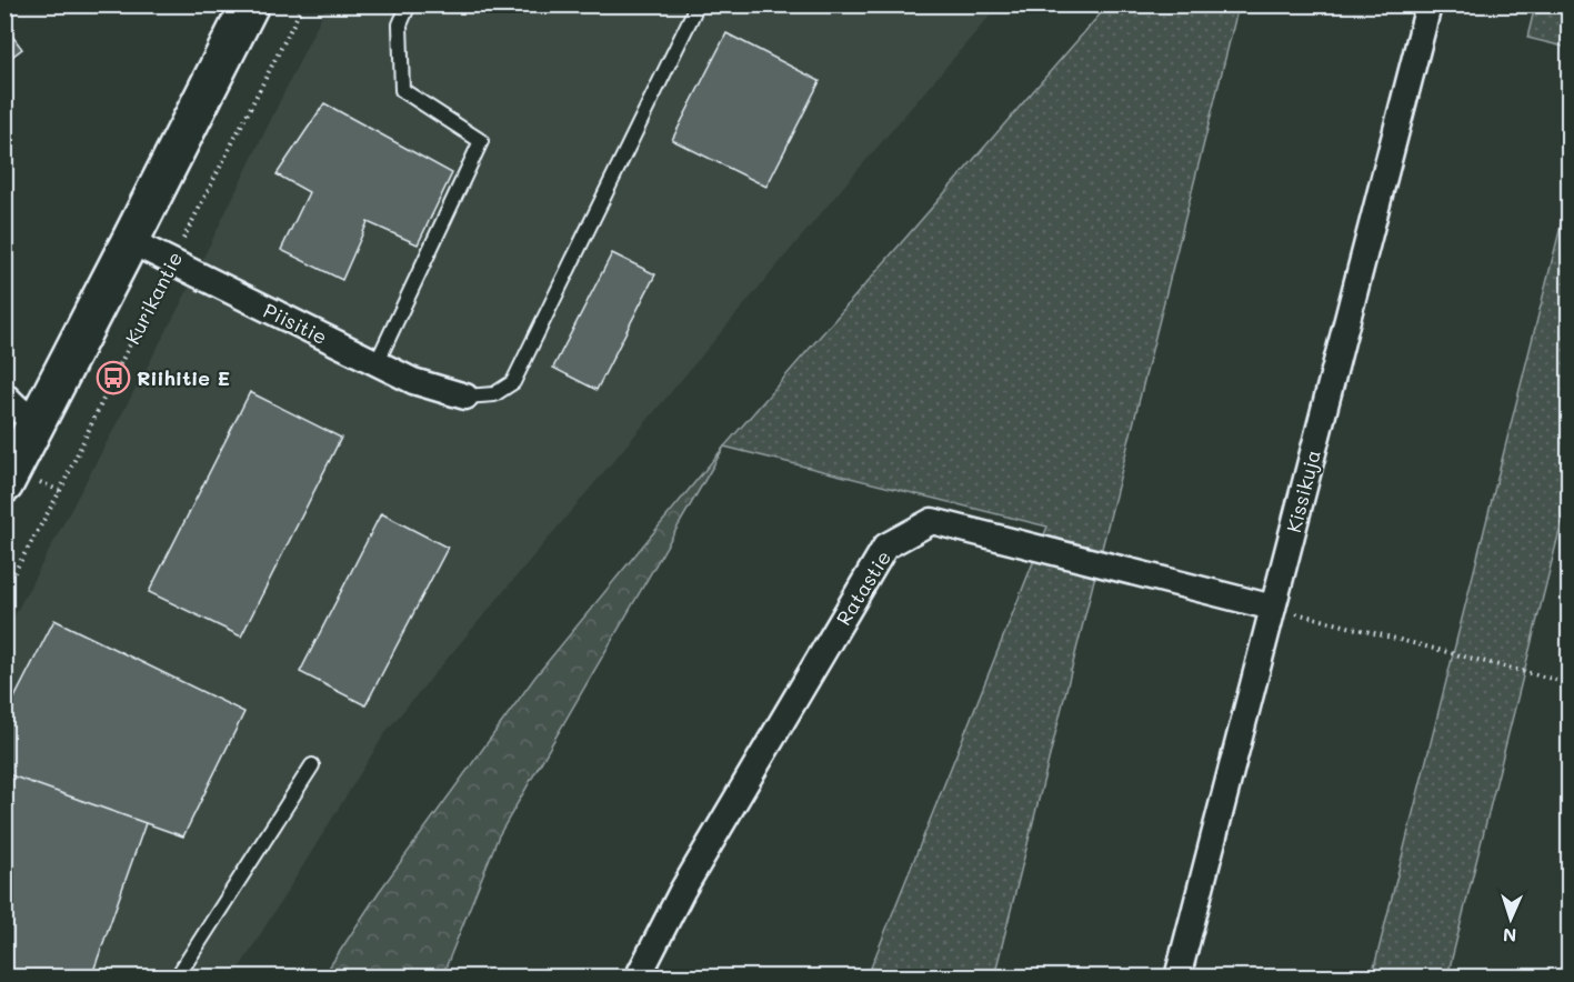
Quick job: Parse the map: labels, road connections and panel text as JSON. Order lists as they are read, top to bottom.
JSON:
{
  "streets": {
    "street": ["Piisitie", "Kissikuja", "Ratastie"],
    "path": ["Kurikantie"]
  },
  "crossings": [
    ["Kurikantie", "Piisitie"],
    ["Kissikuja", "Ratastie"]
  ],
  "places": {
    "bus stop": ["Riihitie E"]
  },
  "north": "bottom"
}
